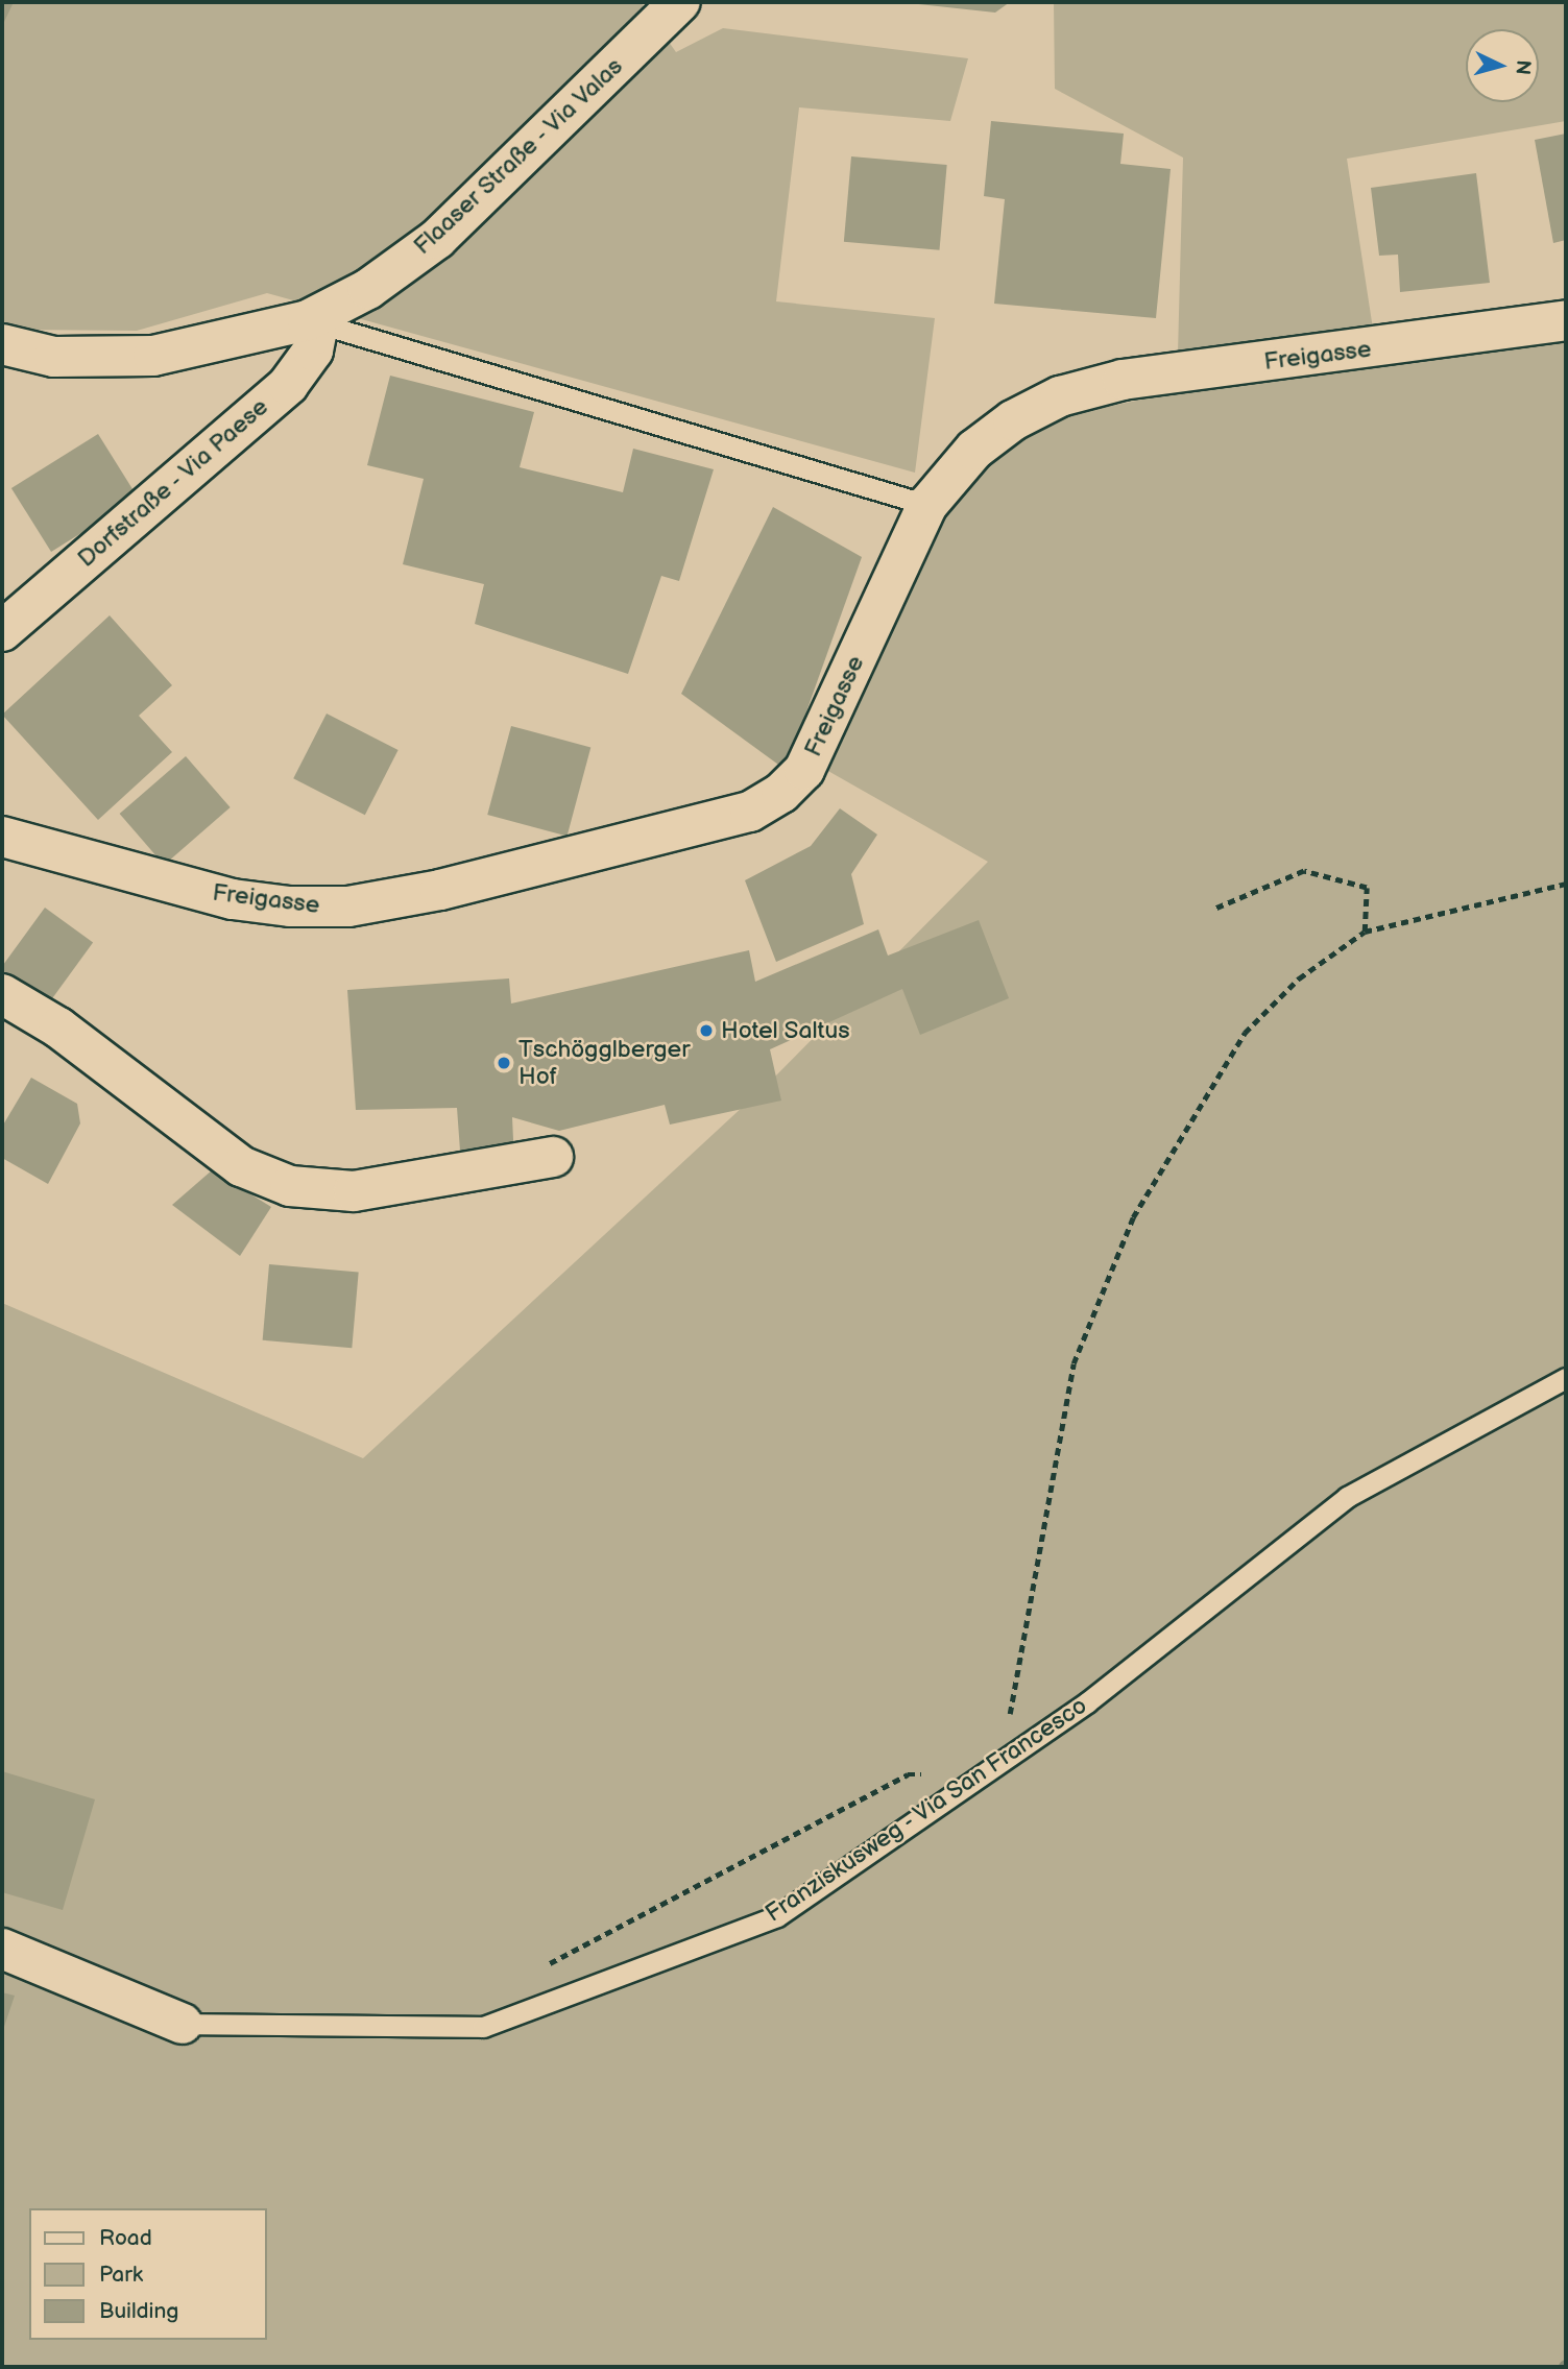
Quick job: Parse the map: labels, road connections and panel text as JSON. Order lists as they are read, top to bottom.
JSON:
{
  "streets": {
    "street": [
      "Flaaser Straße - Via Valas",
      "Freigasse",
      "Dorfstraße - Via Paese",
      "Franziskusweg - Via San Francesco"
    ]
  },
  "crossings": [
    ["Flaaser Straße - Via Valas", "Dorfstraße - Via Paese"]
  ],
  "places": ["Hotel Saltus", "Tschögglberger Hof"],
  "legend": ["Road", "Park", "Building"],
  "north": "right"
}
